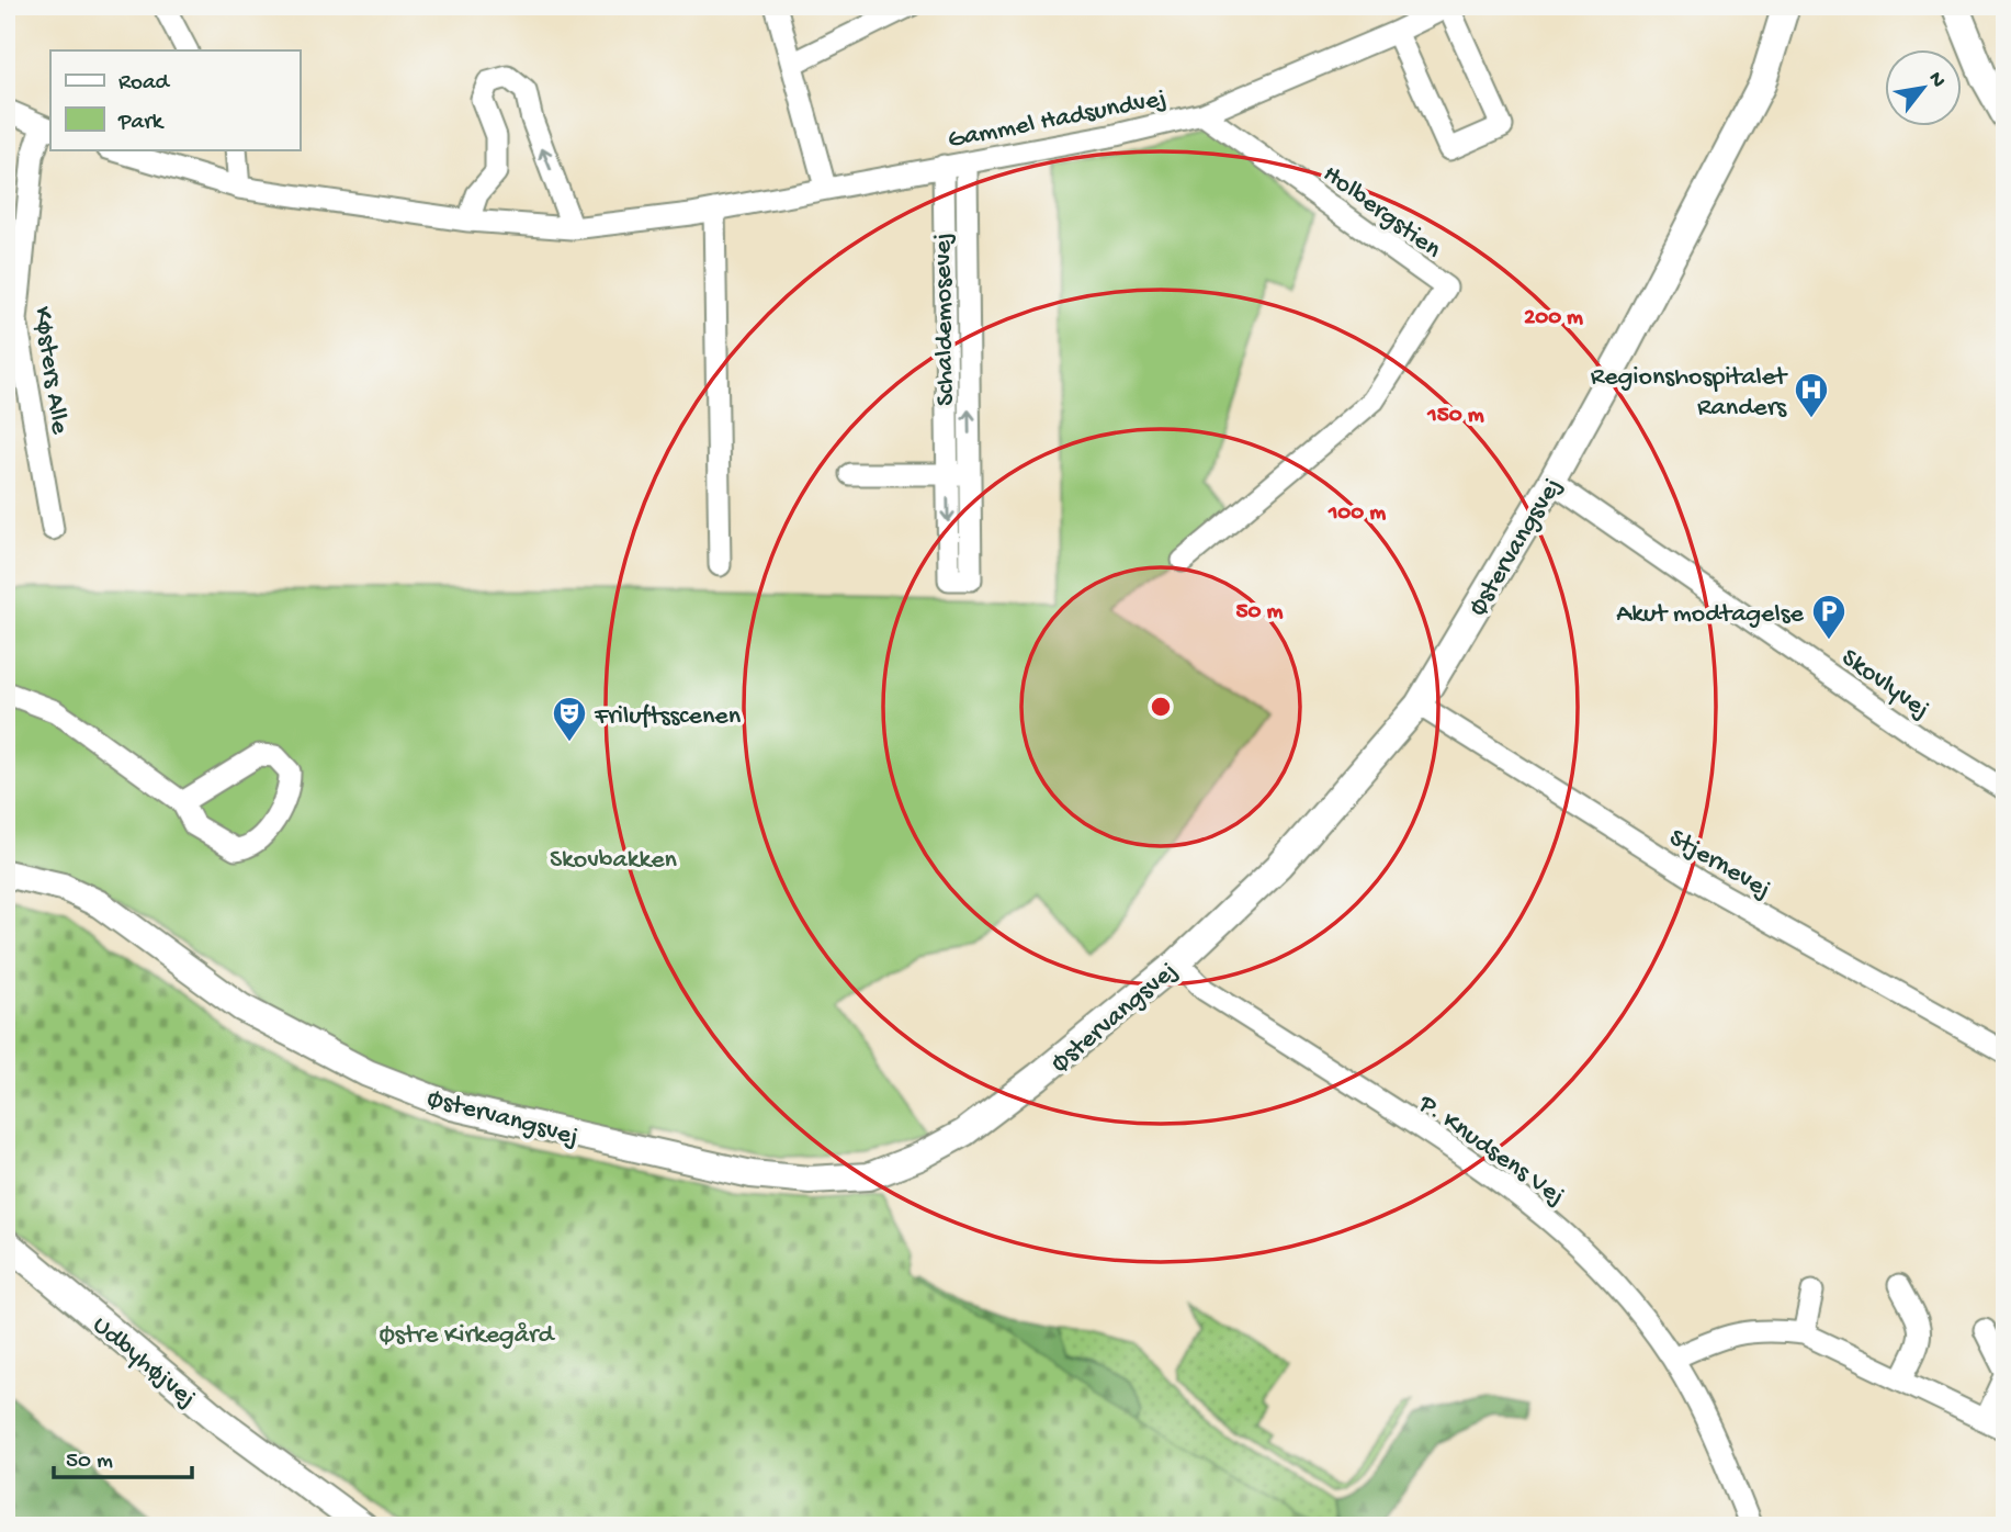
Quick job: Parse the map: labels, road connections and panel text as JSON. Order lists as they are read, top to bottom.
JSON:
{
  "streets": {
    "street": [
      "Gammel Hadsundvej",
      "Holbergstien",
      "Schaldemosevej",
      "Køsters Alle",
      "Østervangsvej",
      "Skovlyvej",
      "Stjernevej",
      "P. Knudsens Vej",
      "Udbyhøjvej"
    ]
  },
  "crossings": [
    ["Gammel Hadsundvej", "Holbergstien"],
    ["Gammel Hadsundvej", "Schaldemosevej"],
    ["Østervangsvej", "Skovlyvej"],
    ["Østervangsvej", "Stjernevej"],
    ["Østervangsvej", "P. Knudsens Vej"]
  ],
  "parks": ["Skovbakken", "Østre Kirkegård"],
  "places": {
    "hospital": ["Regionshospitalet Randers"],
    "parking": ["Akut modtagelse"],
    "theatre": ["Friluftsscenen"]
  },
  "legend": ["Road", "Park"],
  "scale_bar": "50 m",
  "north": "top right",
  "rings": [
    "200 m",
    "150 m",
    "100 m",
    "50 m"
  ]
}
